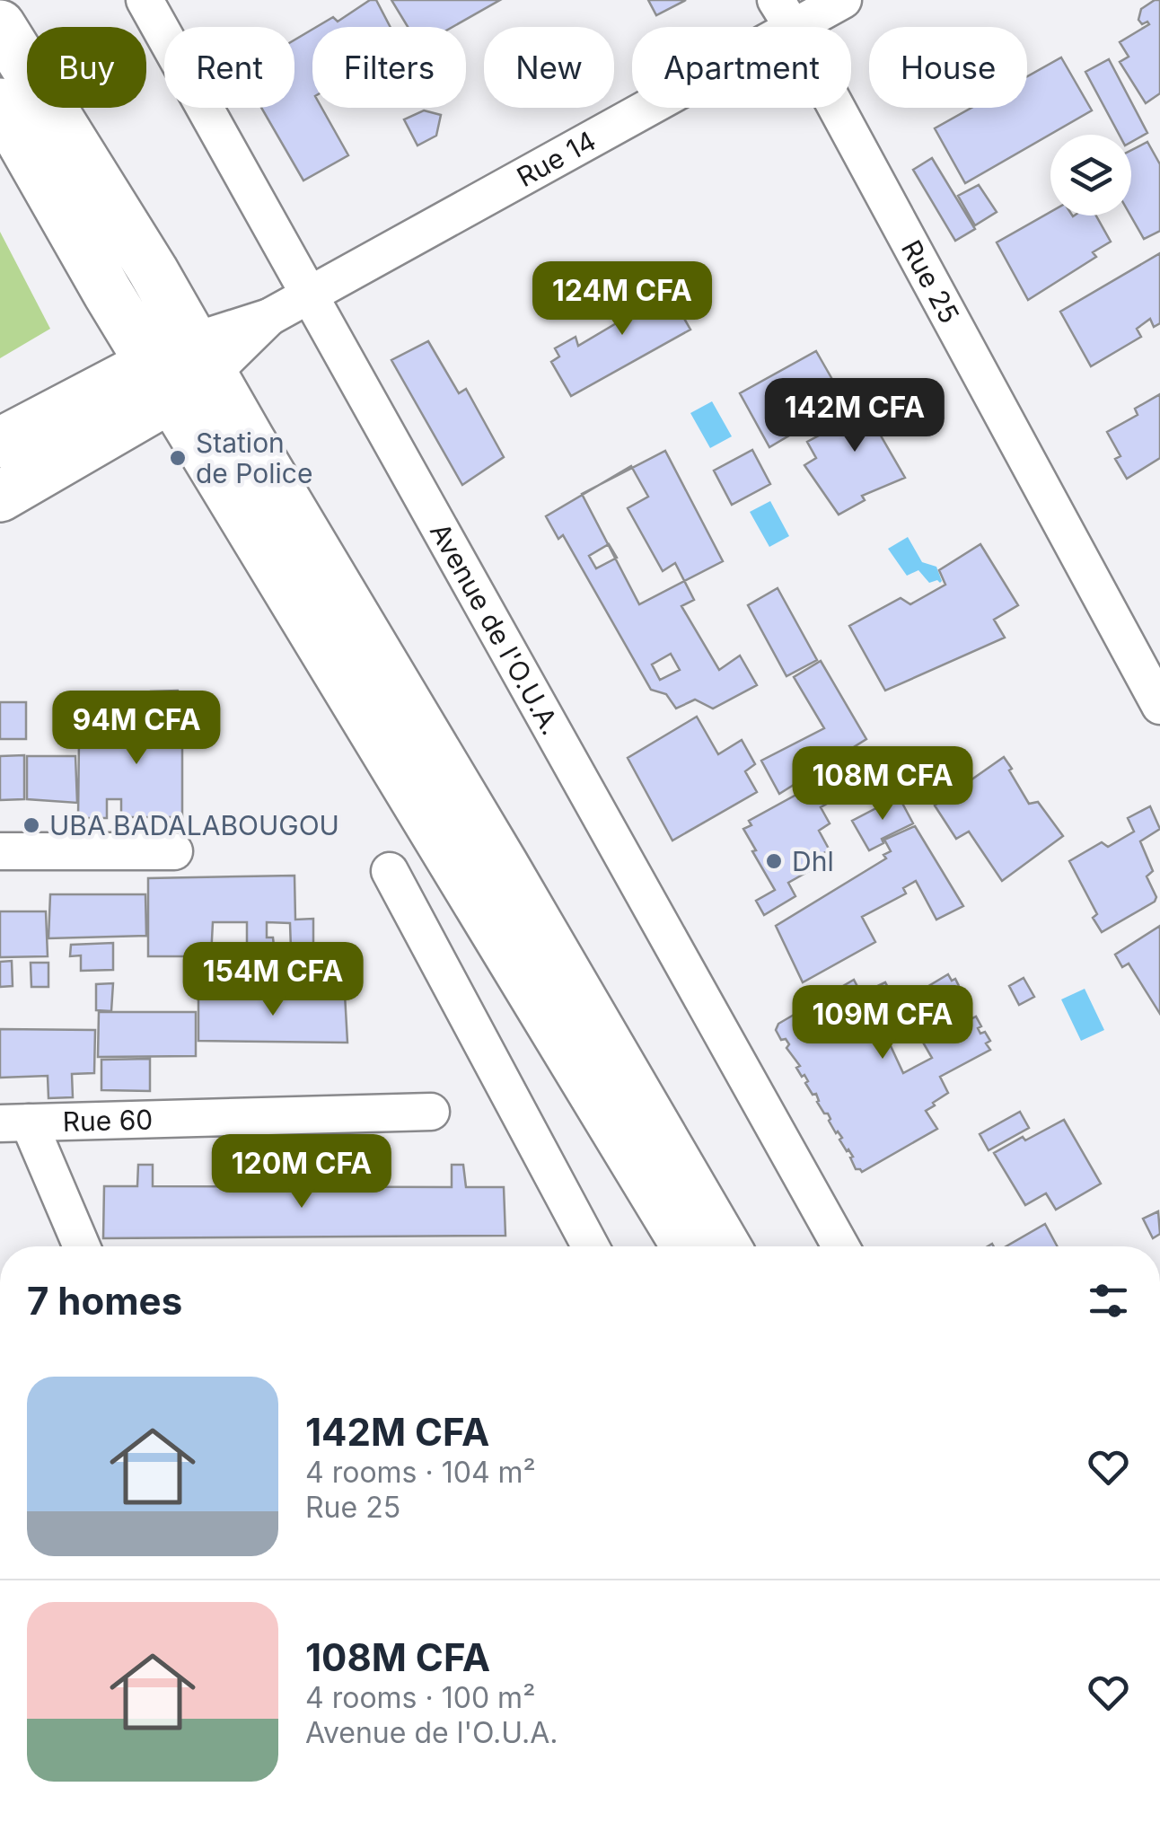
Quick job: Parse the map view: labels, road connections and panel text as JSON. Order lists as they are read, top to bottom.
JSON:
{
  "streets": {
    "street": [
      "Rue 14",
      "Rue 25",
      "Avenue de l'O.U.A.",
      "Rue 60"
    ]
  },
  "crossings": [
    ["Rue 14", "Rue 25"],
    ["Rue 14", "Avenue de l'O.U.A."]
  ],
  "places": ["Station de Police", "UBA BADALABOUGOU", "Dhl"],
  "page": {
    "chip": [
      "Buy",
      "Rent",
      "Filters",
      "New",
      "Apartment",
      "House"
    ],
    "price": [
      "124M CFA",
      "142M CFA",
      "94M CFA",
      "108M CFA",
      "154M CFA",
      "109M CFA",
      "120M CFA"
    ],
    "heading": "7 homes",
    "list": [
      {
        "name": "142M CFA",
        "note": "4 rooms · 104 m² · Rue 25"
      },
      {
        "name": "108M CFA",
        "note": "4 rooms · 100 m² · Avenue de l'O.U.A."
      }
    ]
  }
}
